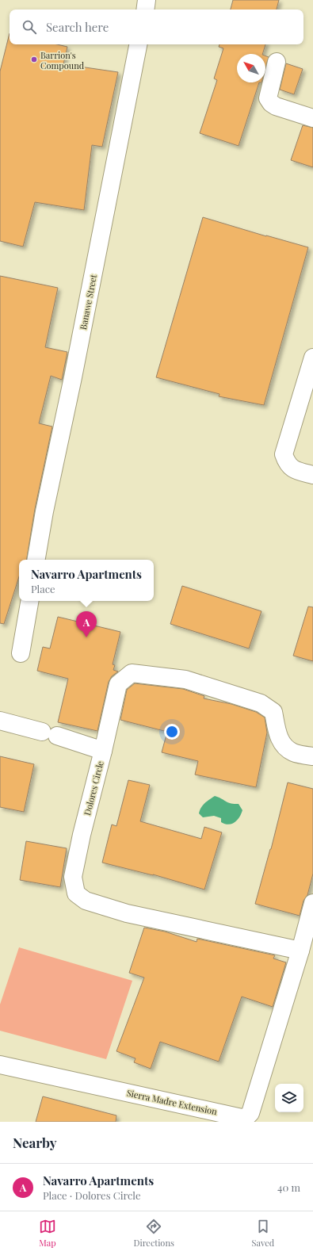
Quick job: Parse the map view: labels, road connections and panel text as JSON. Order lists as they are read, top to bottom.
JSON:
{
  "streets": {
    "street": ["Banawe Street", "Dolores Circle", "Sierra Madre Extension"]
  },
  "crossings": [
    ["Dolores Circle", "Sierra Madre Extension"]
  ],
  "places": ["Barrion's Compound"],
  "north": "top left",
  "page": {
    "search": "Search here",
    "popup": ["Navarro Apartments", "Place"],
    "pins": "A",
    "heading": "Nearby",
    "list": [
      {
        "mark": "A",
        "name": "Navarro Apartments",
        "note": "Place · Dolores Circle",
        "value": "40 m"
      }
    ],
    "nav": ["Map", "Directions", "Saved"]
  }
}
